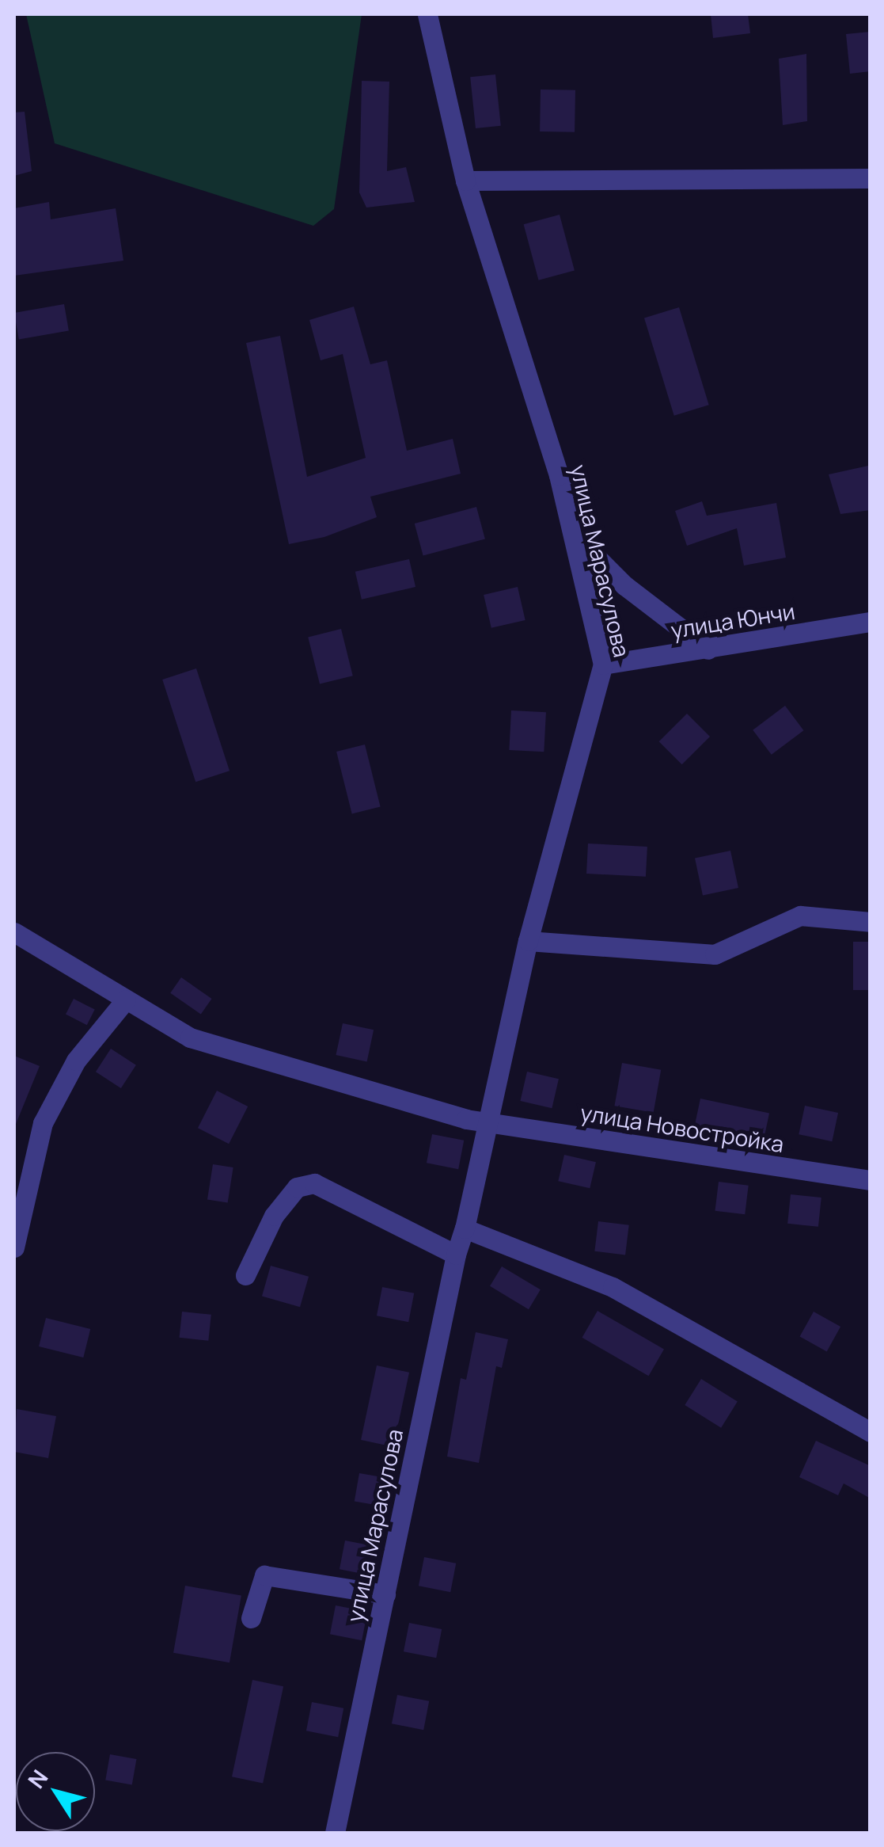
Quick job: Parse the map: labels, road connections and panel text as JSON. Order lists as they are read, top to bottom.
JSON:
{
  "streets": {
    "street": ["улица Марасулова", "улица Юнчи", "улица Новостройка"]
  },
  "crossings": [
    ["улица Марасулова", "улица Юнчи"],
    ["улица Марасулова", "улица Новостройка"]
  ],
  "north": "top left"
}
